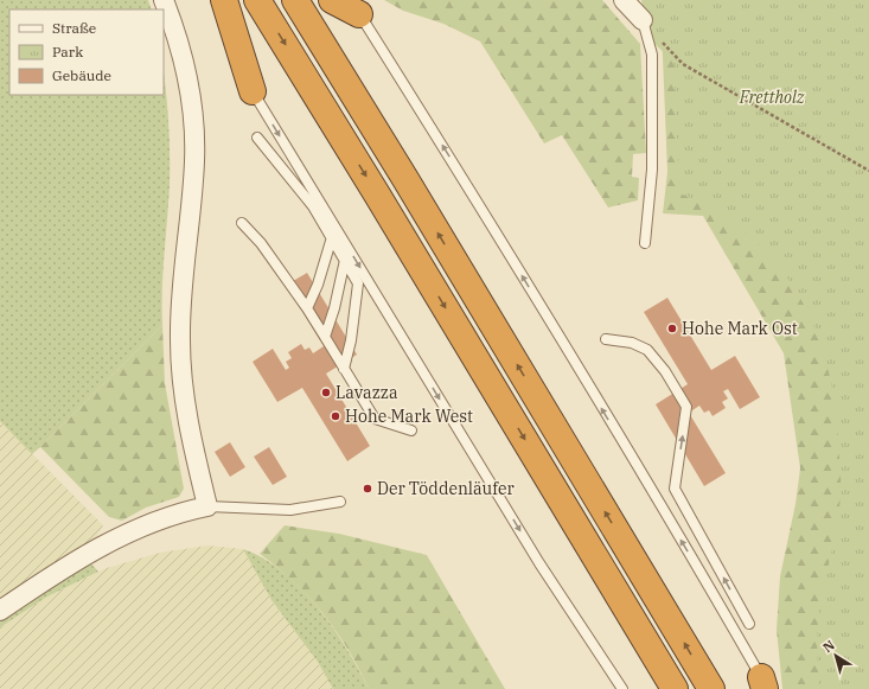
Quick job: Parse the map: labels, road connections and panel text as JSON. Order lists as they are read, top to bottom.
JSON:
{
  "parks": ["Frettholz"],
  "places": [
    "Hohe Mark Ost",
    "Lavazza",
    "Hohe Mark West",
    "Der Töddenläufer"
  ],
  "legend": ["Straße", "Park", "Gebäude"],
  "north": "top left"
}
